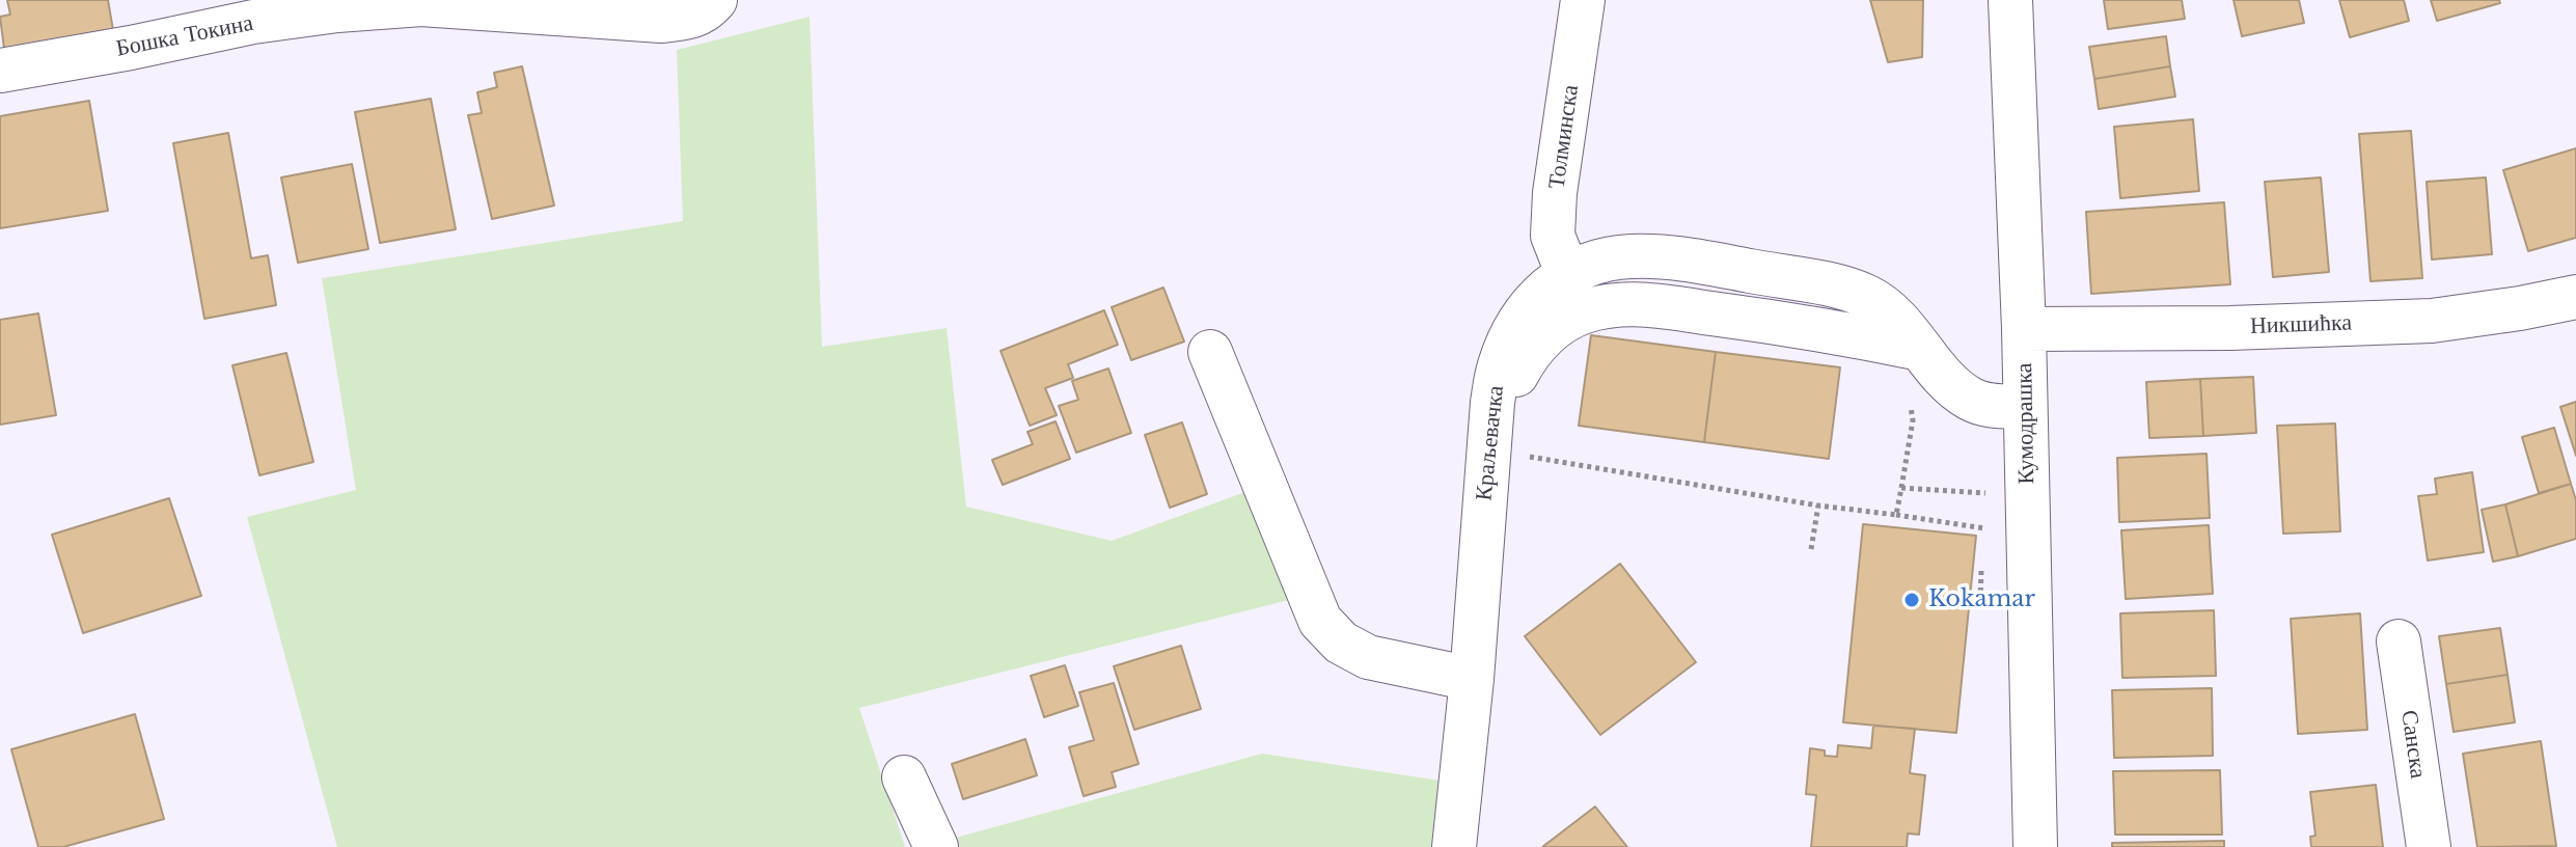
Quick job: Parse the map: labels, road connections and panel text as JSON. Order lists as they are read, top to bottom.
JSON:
{
  "streets": {
    "street": [
      "Бошка Токина",
      "Толминска",
      "Никшићка",
      "Кумодрашка",
      "Краљевачка",
      "Санска"
    ]
  },
  "crossings": [
    ["Толминска", "Краљевачка"],
    ["Никшићка", "Кумодрашка"],
    ["Кумодрашка", "Краљевачка"]
  ],
  "places": ["Kokamar"]
}
